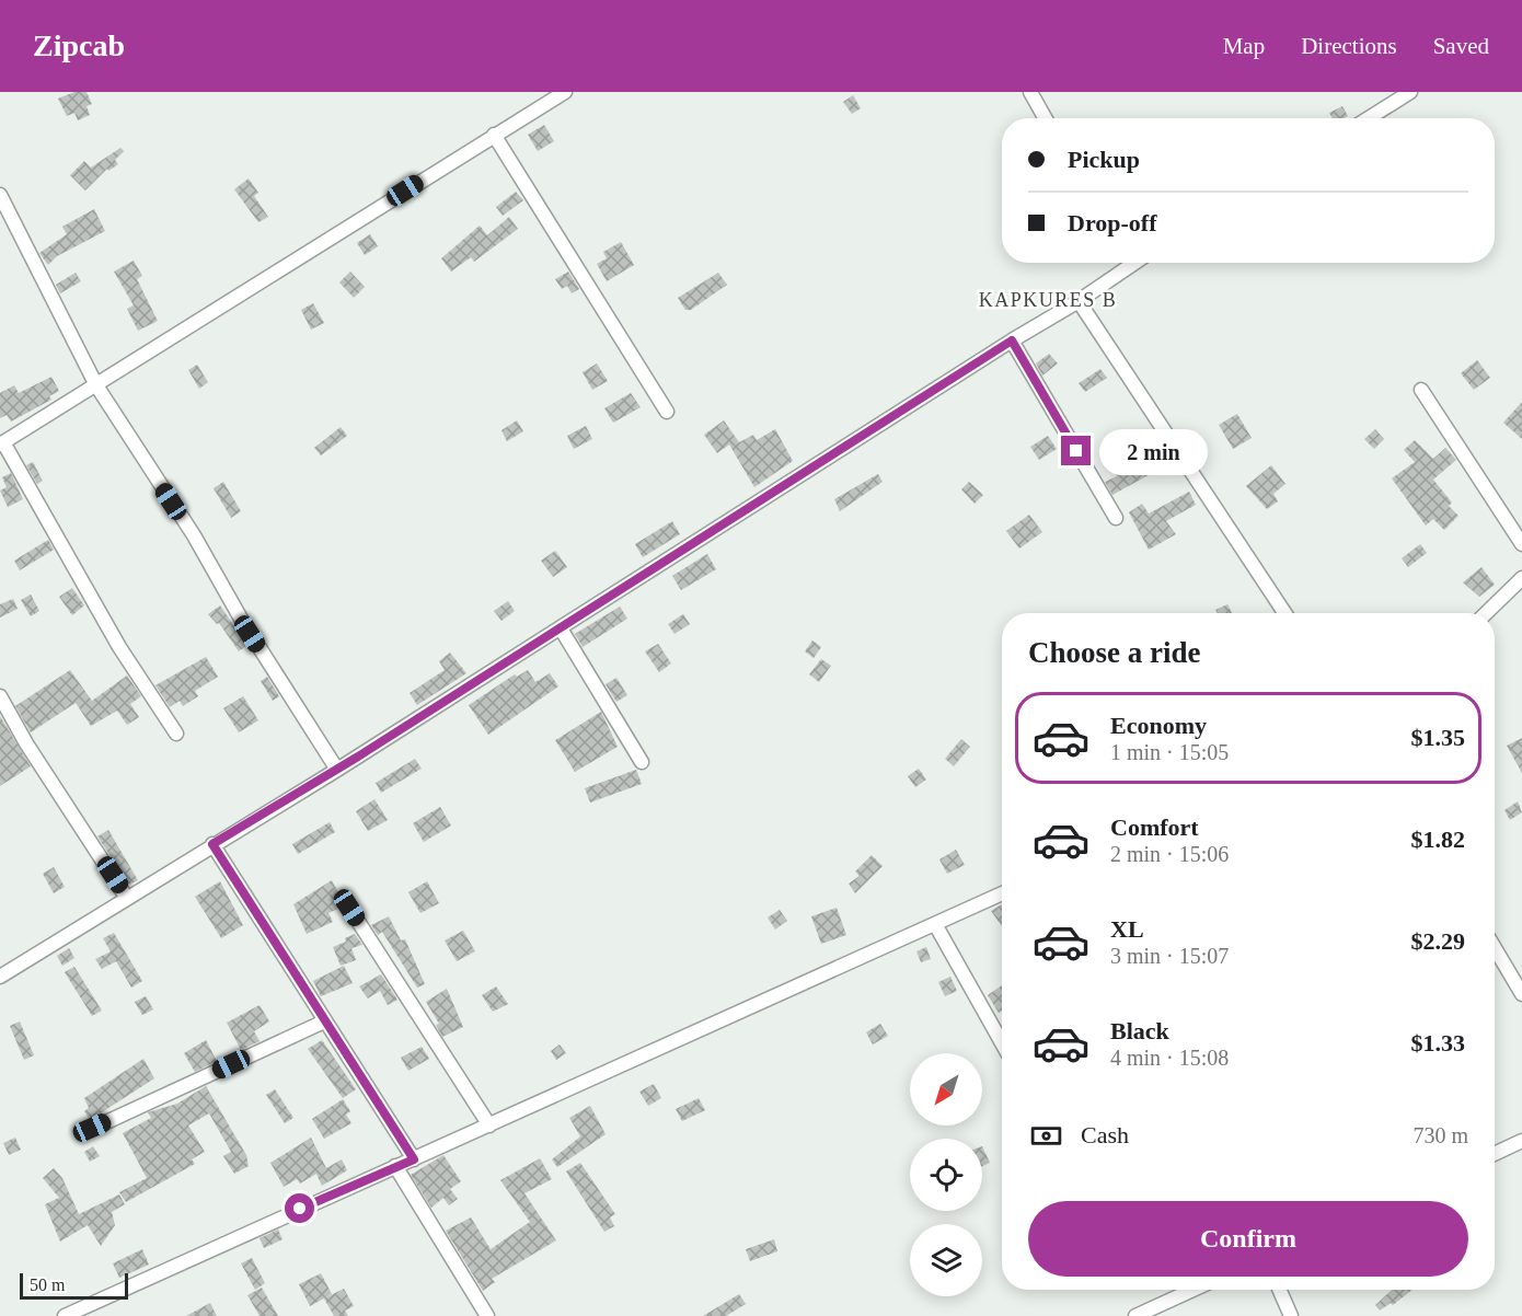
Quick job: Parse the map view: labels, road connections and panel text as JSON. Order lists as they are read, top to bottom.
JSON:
{
  "districts": ["KAPKURES B"],
  "scale_bar": "50 m",
  "north": "bottom left",
  "page": {
    "header": "Zipcab",
    "nav": ["Map", "Directions", "Saved"],
    "banner": ["Pickup", "Drop-off"],
    "bubble": "2 min",
    "heading": "Choose a ride",
    "list": [
      {
        "name": "Economy",
        "note": "1 min · 15:05",
        "value": "$1.35"
      },
      {
        "name": "Comfort",
        "note": "2 min · 15:06",
        "value": "$1.82"
      },
      {
        "name": "XL",
        "note": "3 min · 15:07",
        "value": "$2.29"
      },
      {
        "name": "Black",
        "note": "4 min · 15:08",
        "value": "$1.33"
      }
    ],
    "pay": ["Cash", "730 m"],
    "buttons": "Confirm",
    "scale": "50 m"
  }
}
